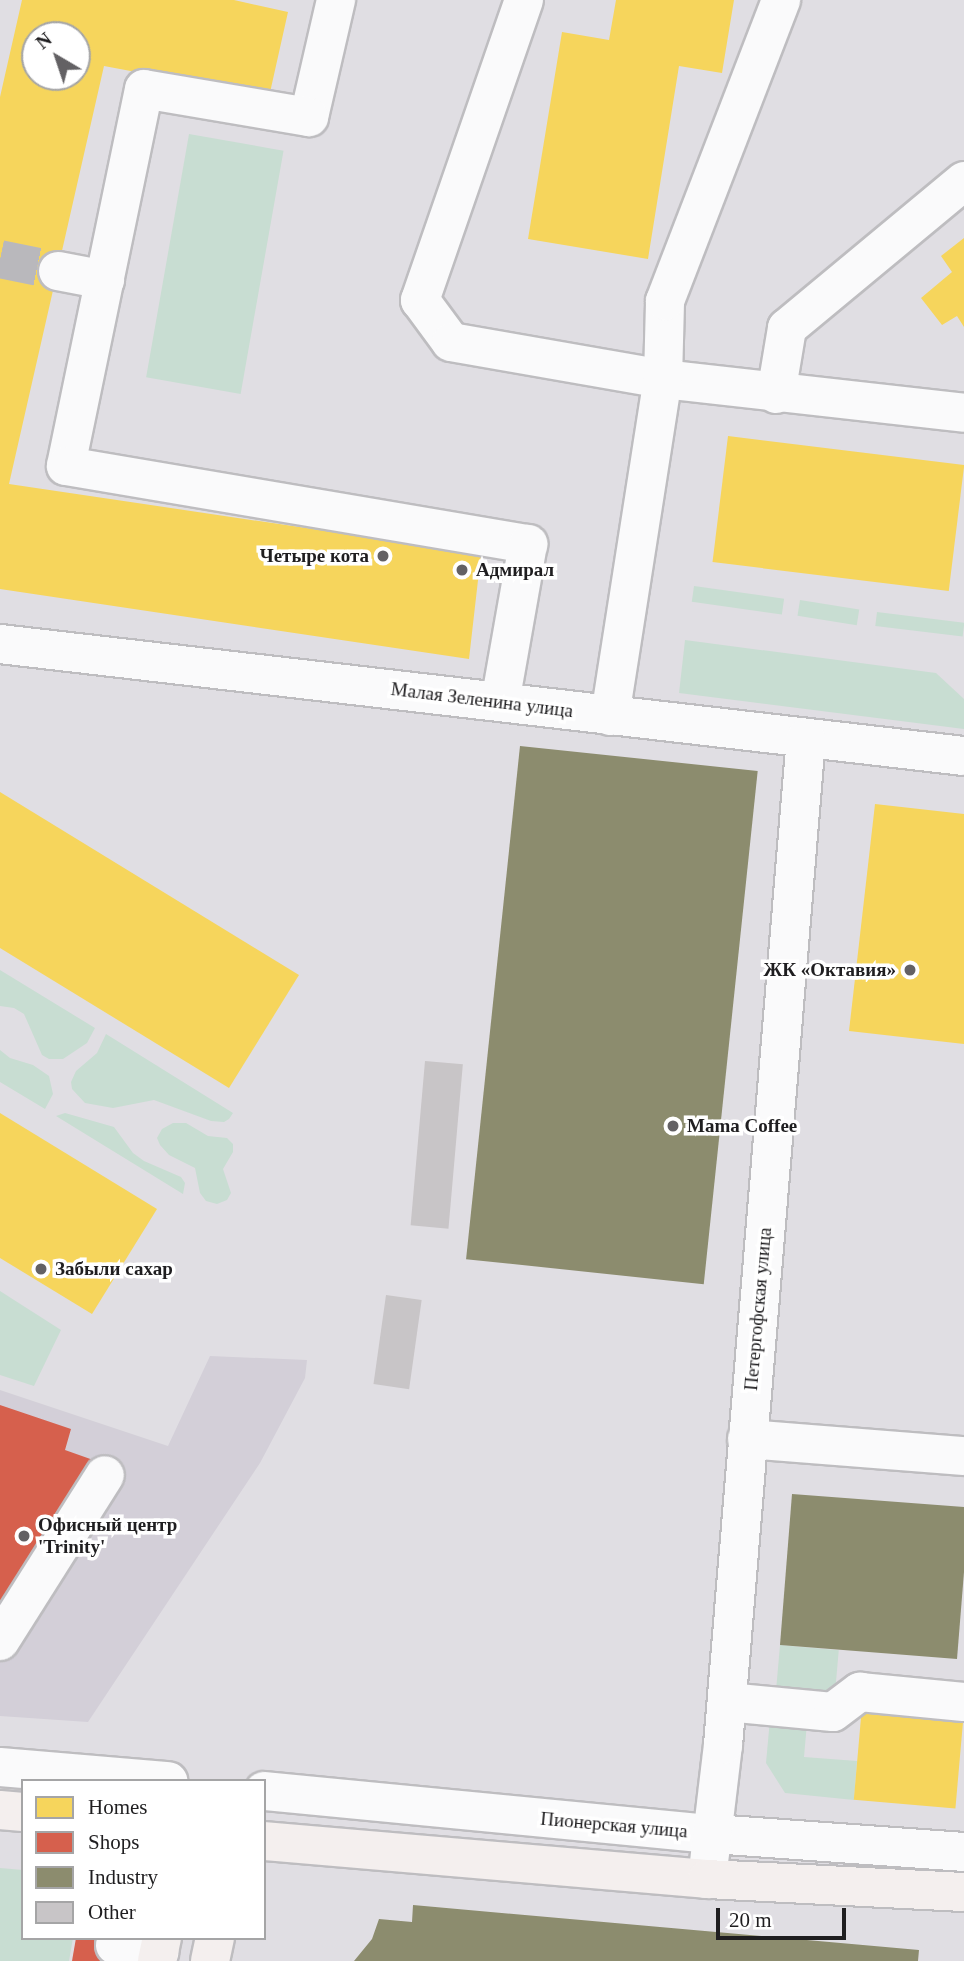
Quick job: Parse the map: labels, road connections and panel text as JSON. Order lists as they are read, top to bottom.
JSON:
{
  "streets": {
    "street": ["Малая Зеленина улица", "Петергофская улица", "Пионерская улица"]
  },
  "crossings": [
    ["Малая Зеленина улица", "Петергофская улица"],
    ["Петергофская улица", "Пионерская улица"]
  ],
  "places": [
    "Четыре кота",
    "Адмирал",
    "ЖК «Октавия»",
    "Mama Coffee",
    "Забыли сахар",
    "Офисный центр 'Trinity'"
  ],
  "legend": [
    "Homes",
    "Shops",
    "Industry",
    "Other"
  ],
  "scale_bar": "20 m",
  "north": "top left"
}
